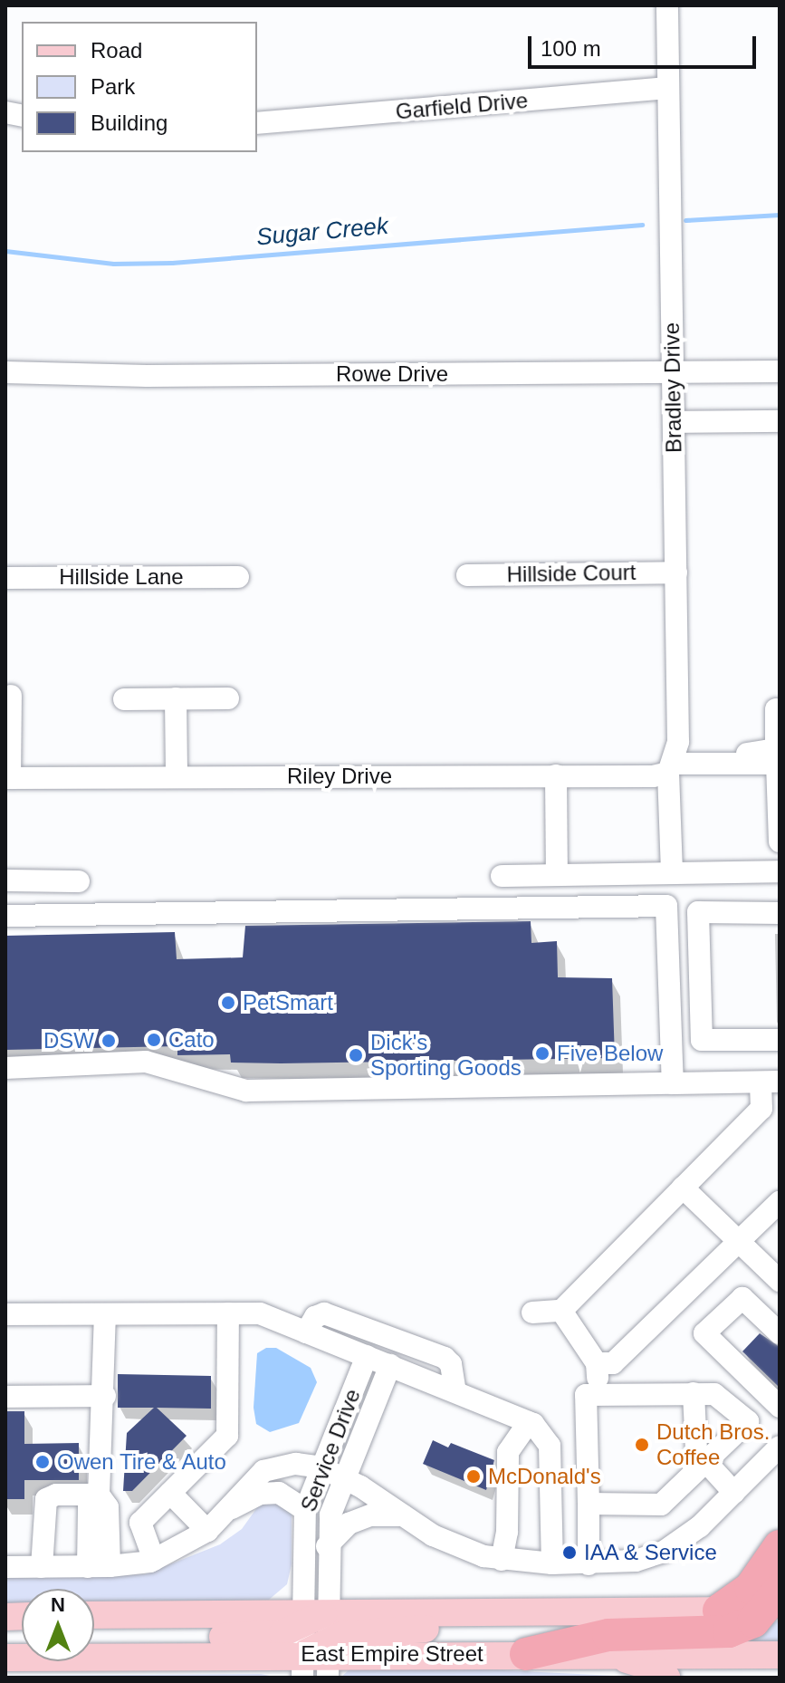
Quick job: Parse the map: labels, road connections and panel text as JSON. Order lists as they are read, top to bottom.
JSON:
{
  "streets": {
    "main road": ["East Empire Street"],
    "street": [
      "Garfield Drive",
      "Rowe Drive",
      "Bradley Drive",
      "Hillside Court",
      "Hillside Lane",
      "Riley Drive",
      "Service Drive"
    ]
  },
  "crossings": [
    ["Garfield Drive", "Bradley Drive"],
    ["Rowe Drive", "Bradley Drive"],
    ["Bradley Drive", "Hillside Court"],
    ["Bradley Drive", "Riley Drive"],
    ["Service Drive", "East Empire Street"]
  ],
  "water": ["Sugar Creek"],
  "places": [
    "PetSmart",
    "Cato",
    "DSW",
    "Five Below",
    "Dick's Sporting Goods",
    "Dutch Bros. Coffee",
    "Owen Tire & Auto",
    "McDonald's",
    "IAA & Service"
  ],
  "legend": ["Road", "Park", "Building"],
  "scale_bar": "100 m",
  "north": "top"
}
